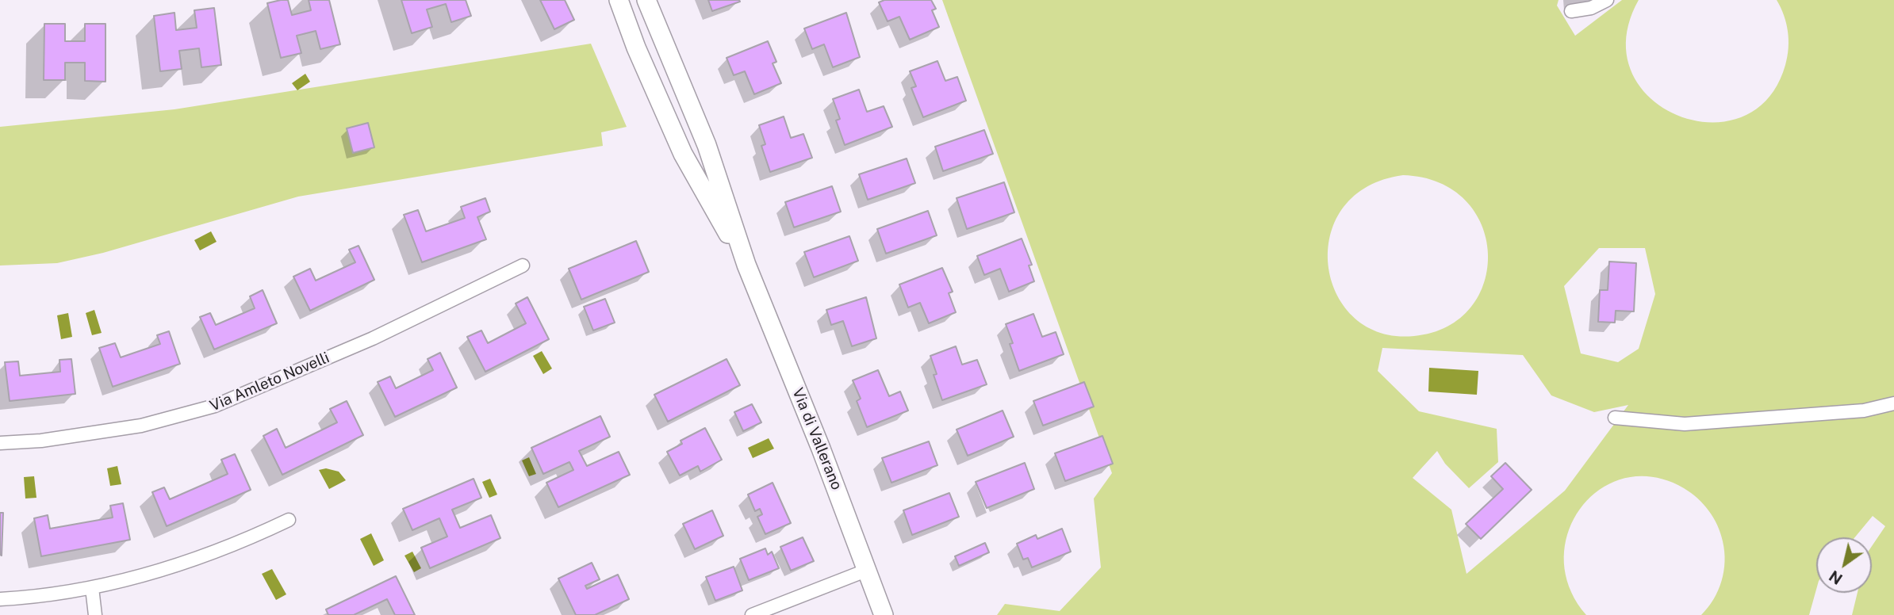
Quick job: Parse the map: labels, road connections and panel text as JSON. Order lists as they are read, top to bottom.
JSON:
{
  "streets": {
    "street": ["Via Amleto Novelli", "Via di Vallerano"]
  },
  "north": "bottom left"
}
